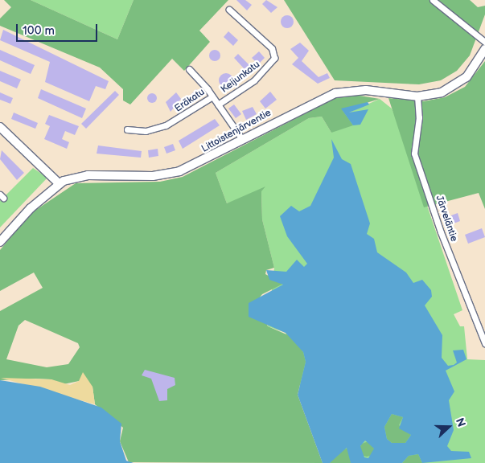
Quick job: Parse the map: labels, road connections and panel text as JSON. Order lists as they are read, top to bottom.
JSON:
{
  "streets": {
    "street": [
      "Keijunkatu",
      "Eräkatu",
      "Littoistenjärventie",
      "Järveläntie"
    ]
  },
  "crossings": [
    ["Keijunkatu", "Eräkatu"],
    ["Eräkatu", "Littoistenjärventie"],
    ["Littoistenjärventie", "Järveläntie"]
  ],
  "scale_bar": "100 m",
  "north": "right"
}
